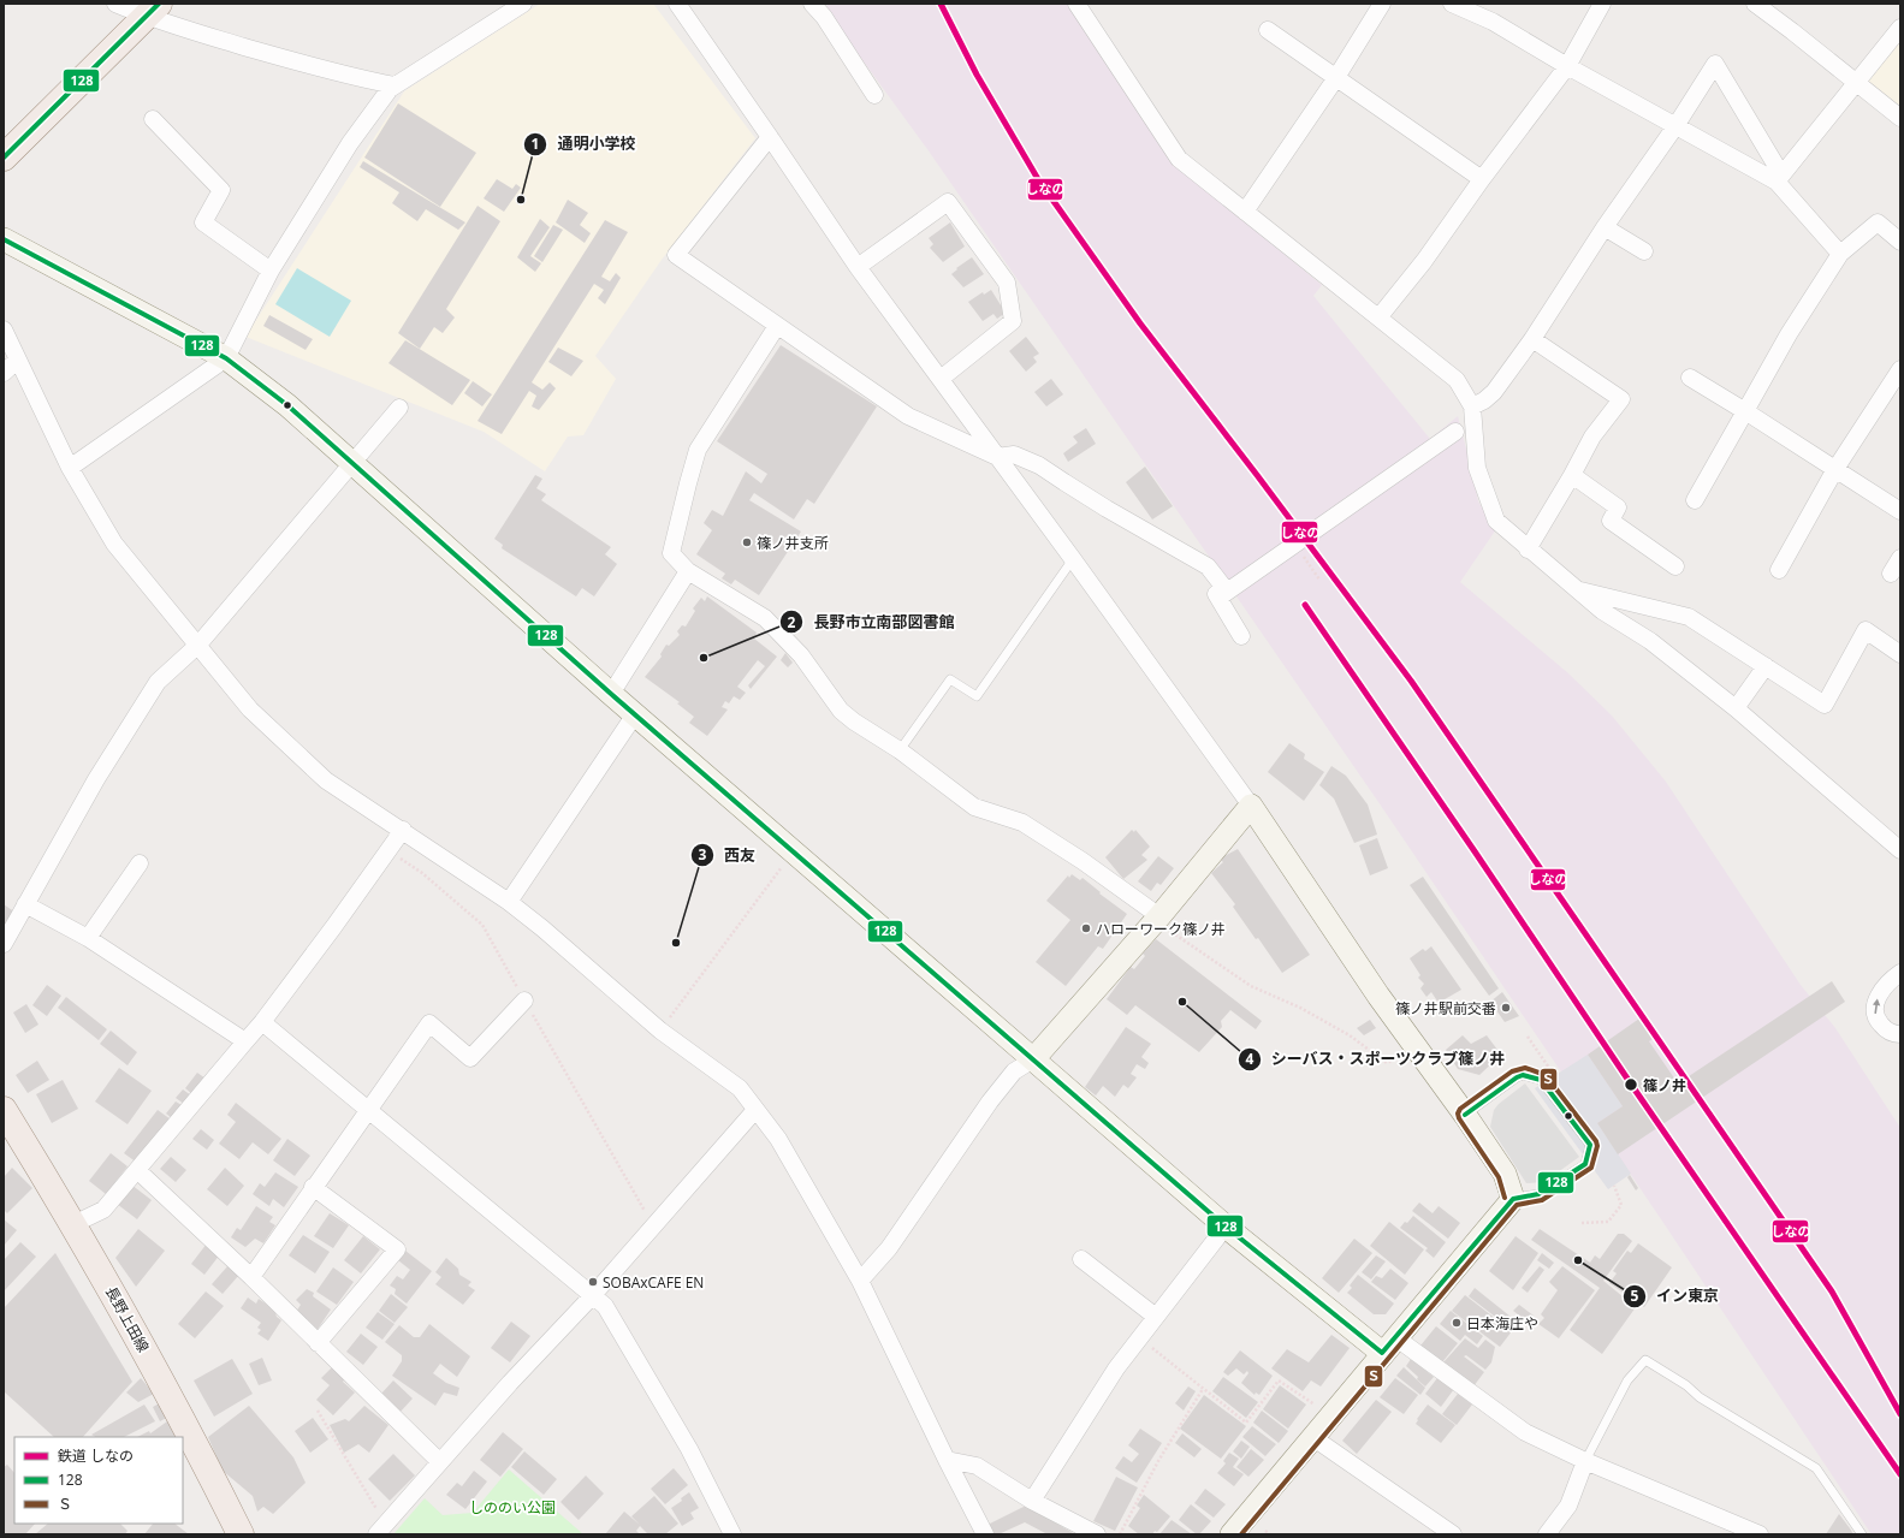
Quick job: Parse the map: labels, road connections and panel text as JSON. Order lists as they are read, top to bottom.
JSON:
{
  "streets": {
    "main road": ["長野上田線"]
  },
  "parks": ["しののい公園"],
  "places": [
    "通明小学校",
    "篠ノ井支所",
    "長野市立南部図書館",
    "ハローワーク篠ノ井",
    "西友",
    "シーバス・スポーツクラブ篠ノ井",
    "篠ノ井駅前交番",
    "篠ノ井",
    "イン東京",
    "SOBAxCAFE EN",
    "日本海庄や"
  ],
  "lines": ["rail line しなの", "transit line 128", "transit line Ｓ"],
  "legend": ["鉄道 しなの", "128", "Ｓ"]
}
